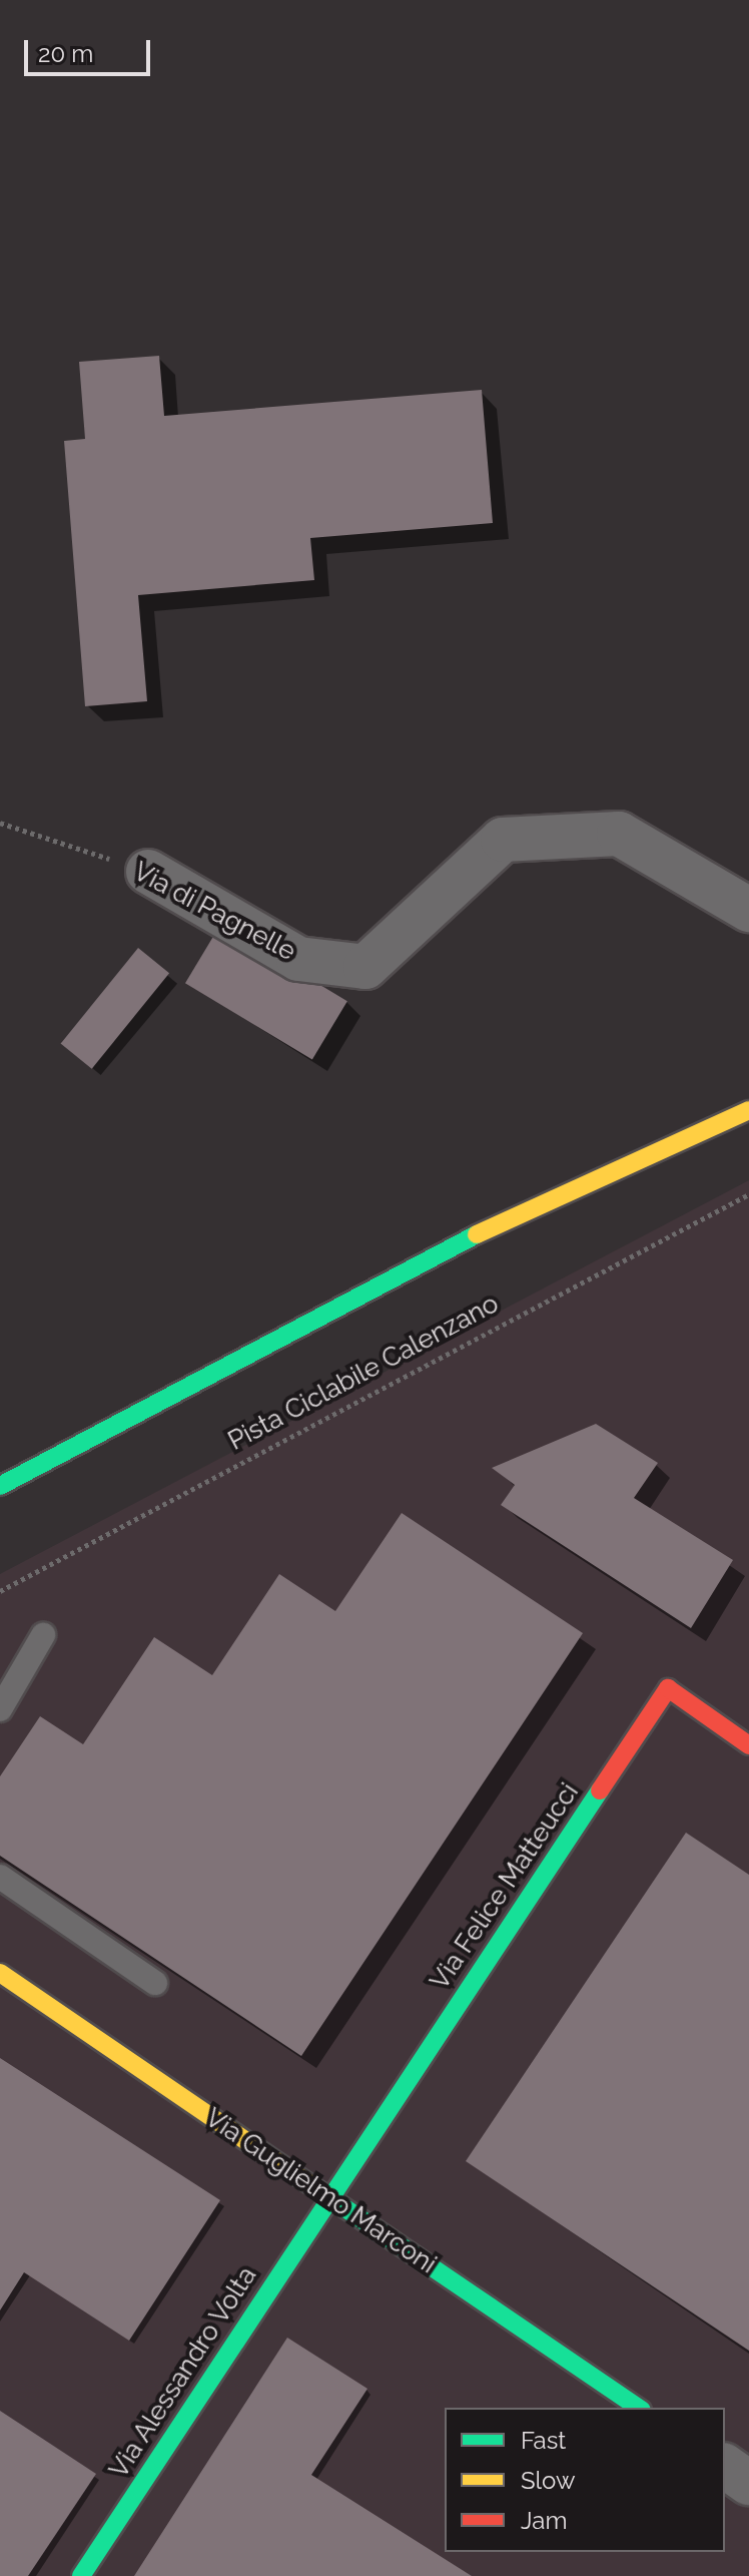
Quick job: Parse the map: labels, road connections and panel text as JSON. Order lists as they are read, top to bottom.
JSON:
{
  "streets": {
    "street": [
      "Via di Pagnelle",
      "Via Felice Matteucci",
      "Via Guglielmo Marconi",
      "Via Alessandro Volta"
    ],
    "path": ["Pista Ciclabile Calenzano"]
  },
  "crossings": [
    ["Via Felice Matteucci", "Via Guglielmo Marconi"],
    ["Via Felice Matteucci", "Via Alessandro Volta"],
    ["Via Guglielmo Marconi", "Via Alessandro Volta"]
  ],
  "legend": ["Fast", "Slow", "Jam"],
  "scale_bar": "20 m"
}
